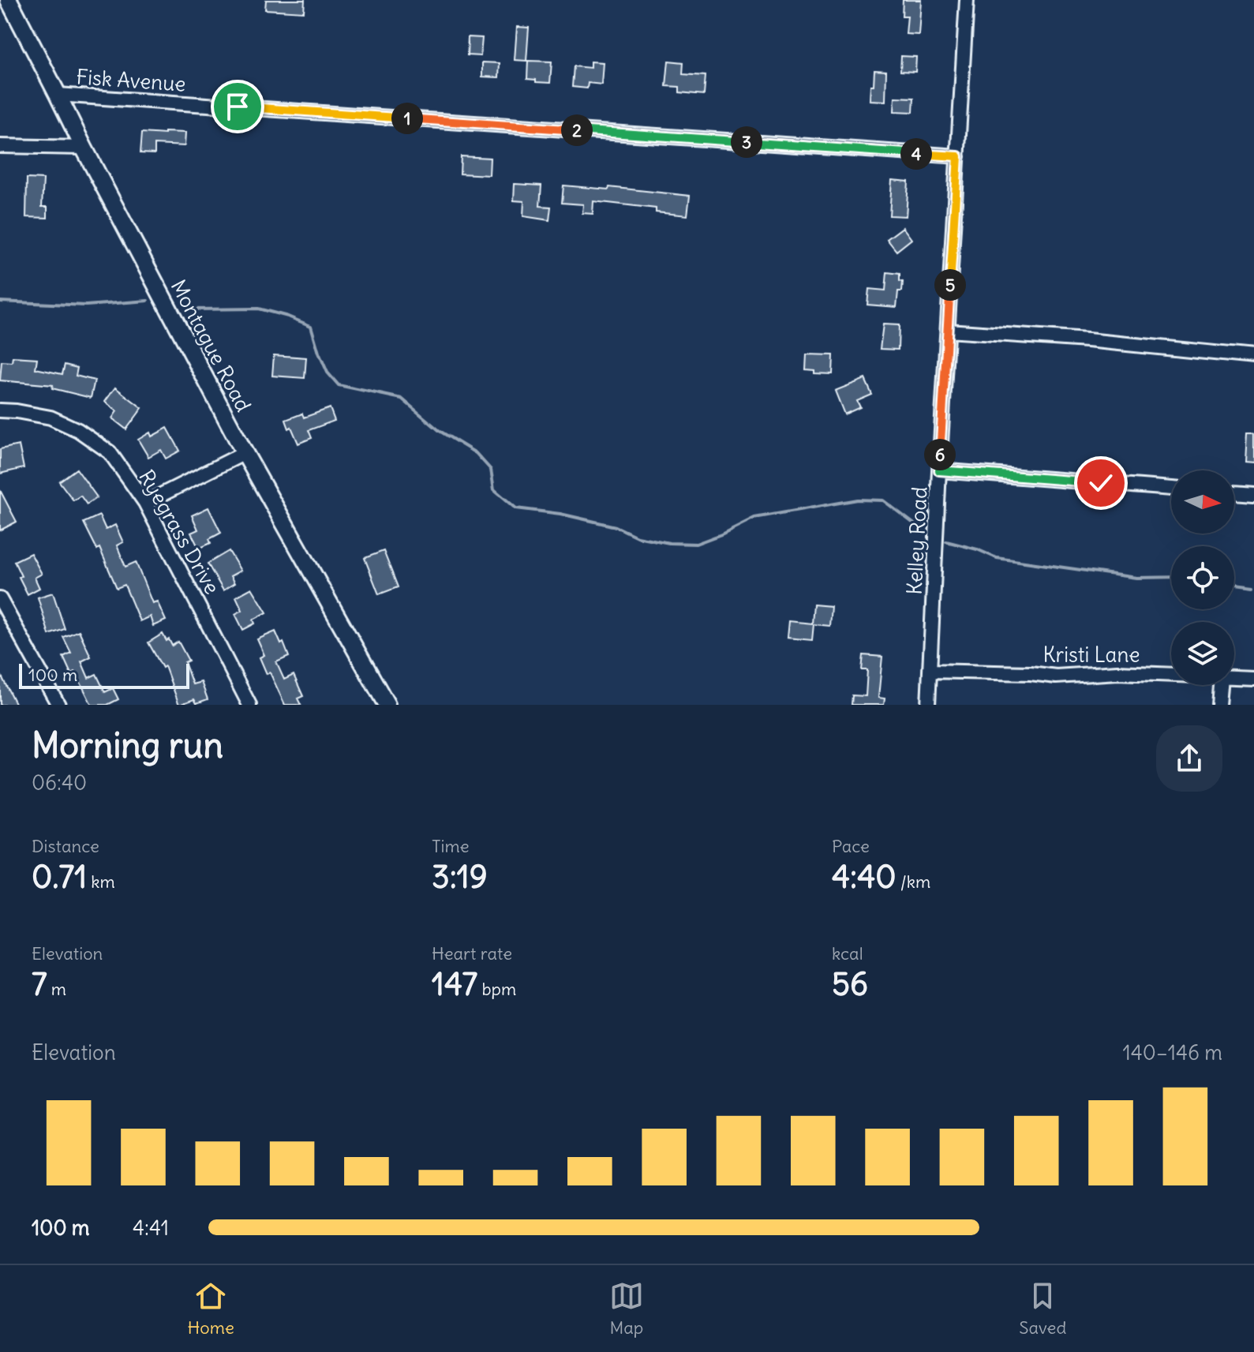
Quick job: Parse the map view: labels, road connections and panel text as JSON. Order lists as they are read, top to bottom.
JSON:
{
  "streets": {
    "main road": ["Montague Road"],
    "street": [
      "Fisk Avenue",
      "Ryegrass Drive",
      "Kelley Road",
      "Kristi Lane"
    ]
  },
  "crossings": [
    ["Fisk Avenue", "Montague Road"],
    ["Fisk Avenue", "Kelley Road"],
    ["Kelley Road", "Kristi Lane"]
  ],
  "scale_bar": "100 m",
  "north": "right",
  "page": {
    "pins": [
      "1",
      "2",
      "3",
      "4",
      "5",
      "6"
    ],
    "scale": "100 m",
    "heading": ["Morning run", "06:40"],
    "stats": [
      ["Distance", "0.71 km"],
      ["Time", "3:19"],
      ["Pace", "4:40 /km"],
      ["Elevation", "7 m"],
      ["Heart rate", "147 bpm"],
      ["kcal", "56"]
    ],
    "chart": ["Elevation", "140–146 m"],
    "list": [
      {
        "name": "100 m",
        "note": "4:41"
      }
    ],
    "tabs": ["Home", "Map", "Saved"]
  }
}
